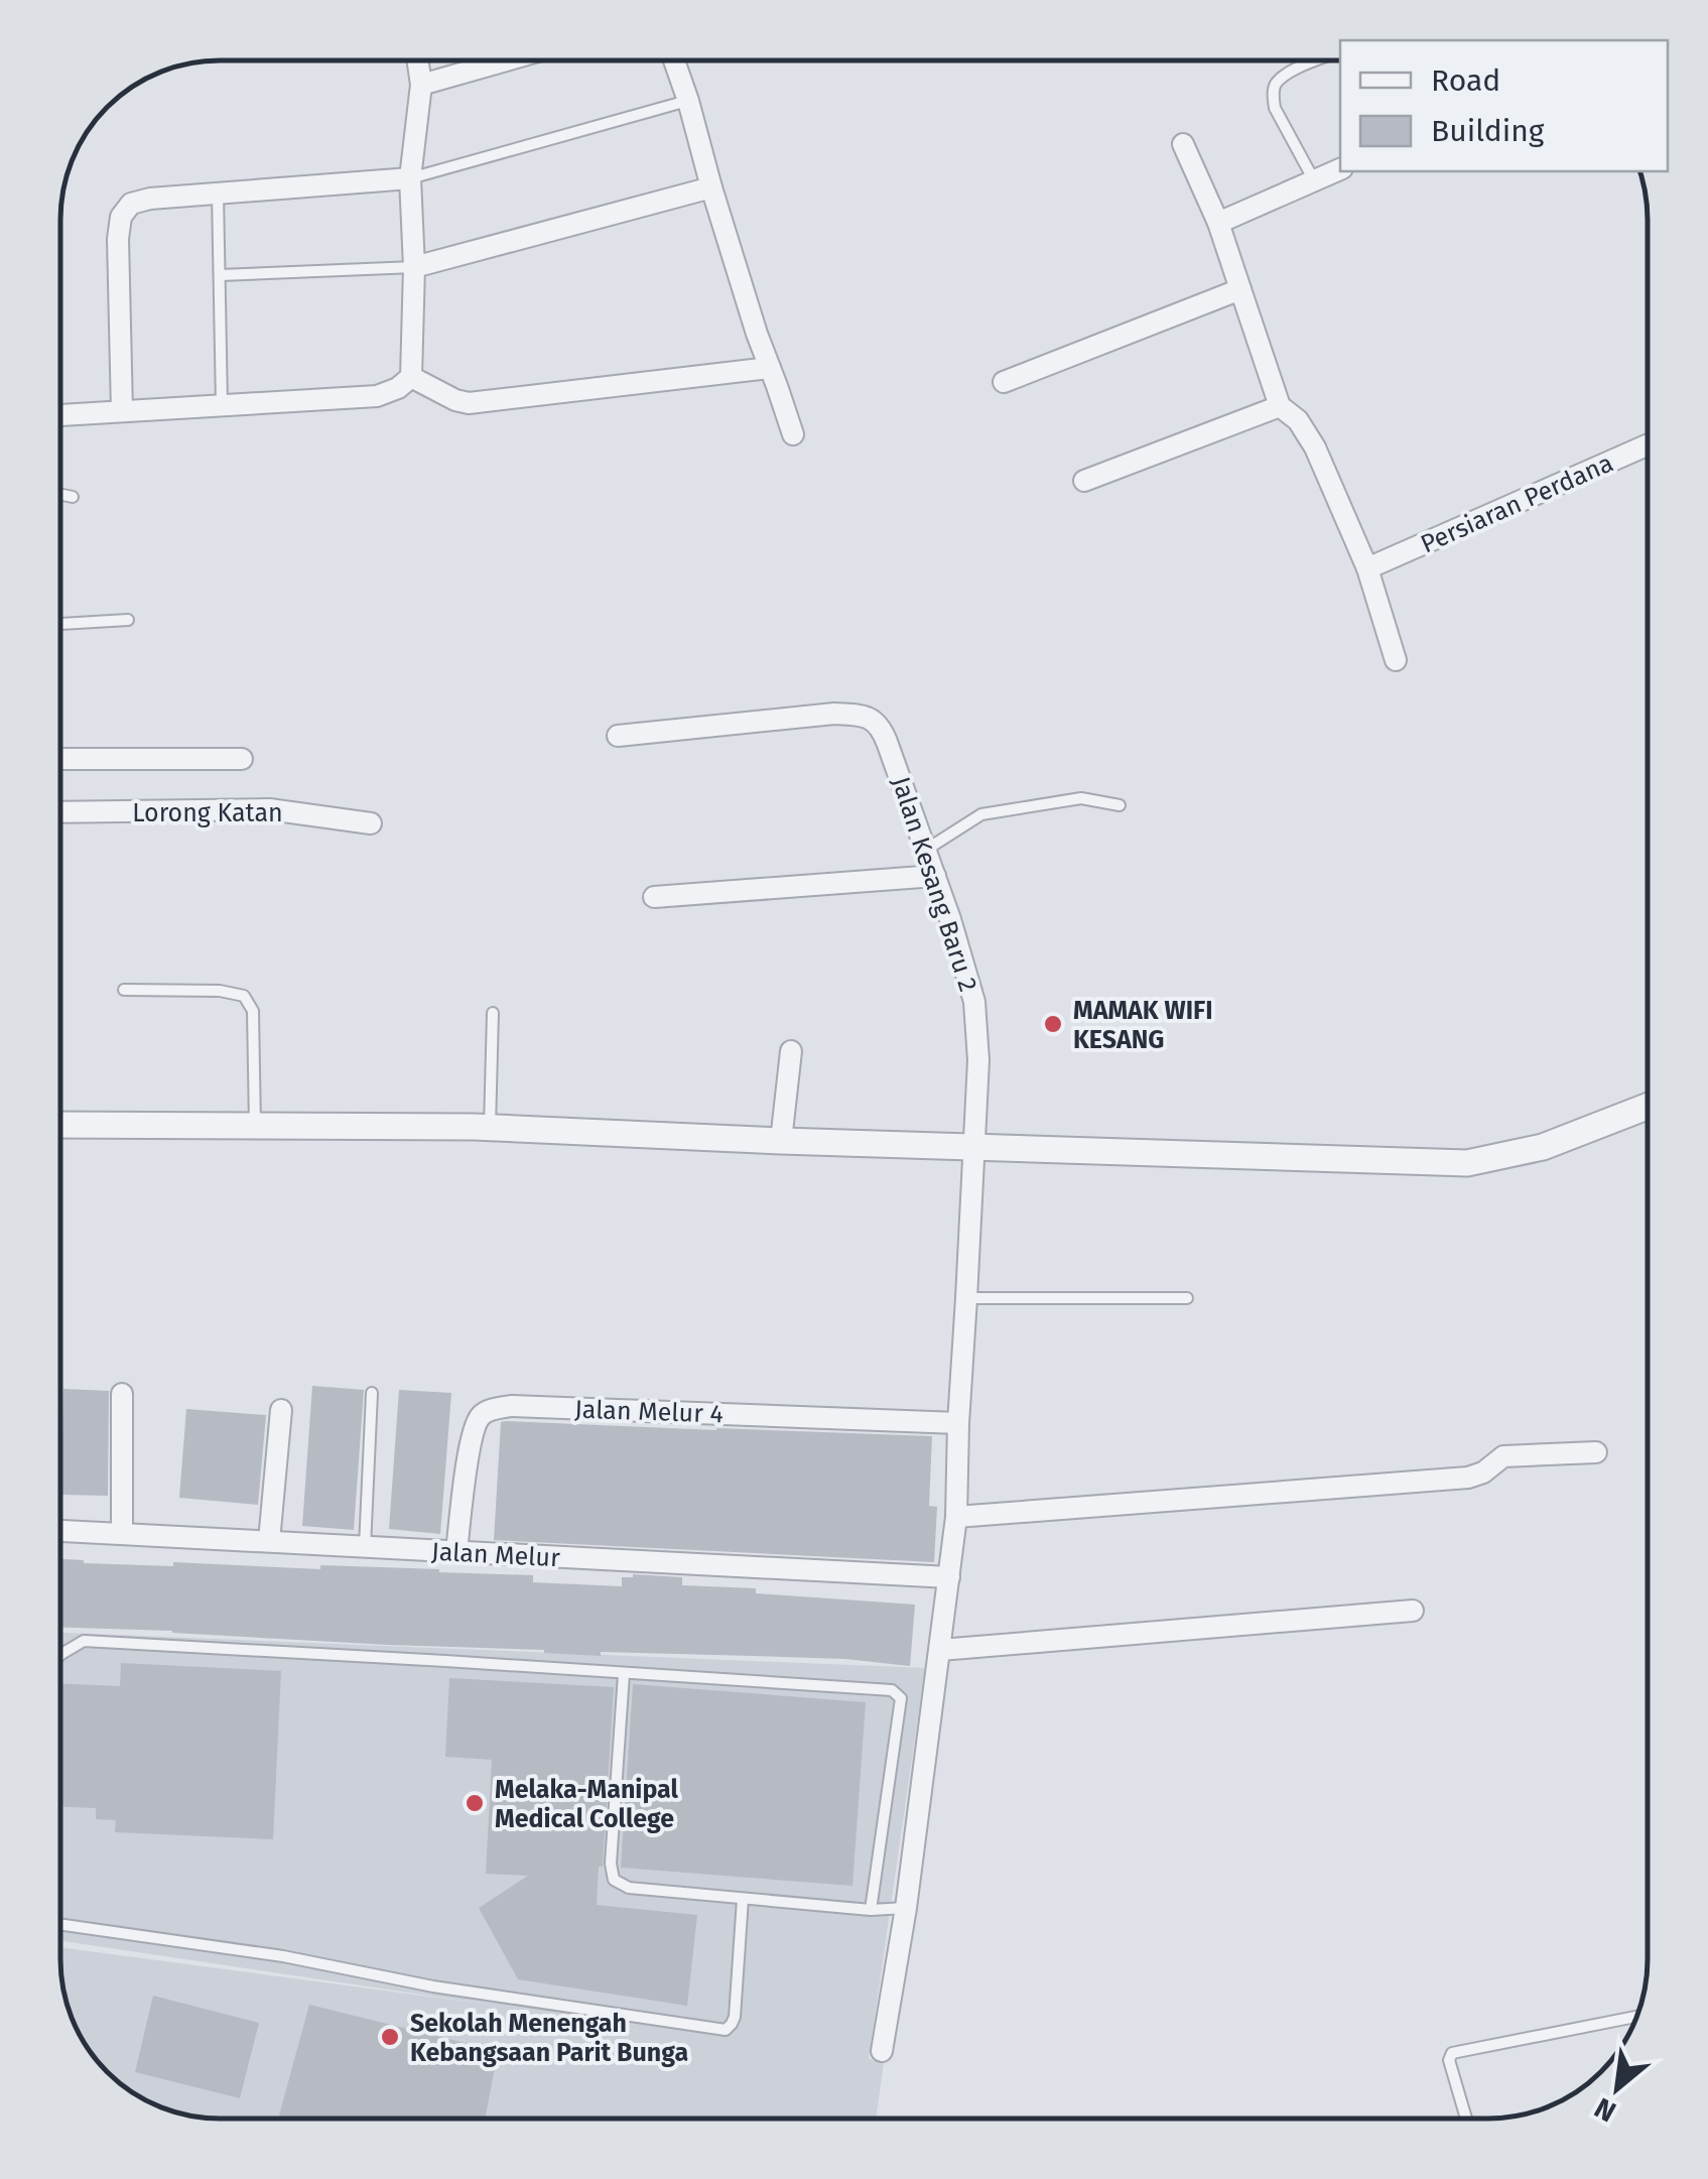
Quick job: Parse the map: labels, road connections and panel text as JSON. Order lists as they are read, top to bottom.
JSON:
{
  "streets": {
    "street": [
      "Persiaran Perdana",
      "Lorong Katan",
      "Jalan Kesang Baru 2",
      "Jalan Melur 4",
      "Jalan Melur"
    ]
  },
  "crossings": [
    ["Jalan Melur 4", "Jalan Melur"]
  ],
  "places": ["MAMAK WIFI KESANG", "Melaka-Manipal Medical College", "Sekolah Menengah Kebangsaan Parit Bunga"],
  "legend": ["Road", "Building"],
  "north": "bottom left"
}
